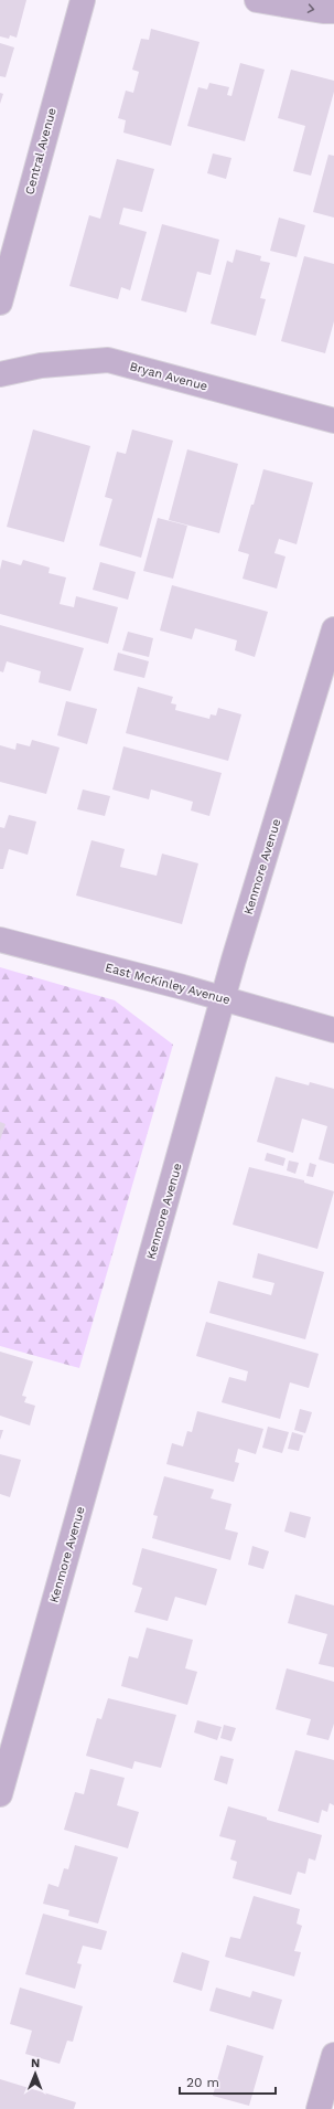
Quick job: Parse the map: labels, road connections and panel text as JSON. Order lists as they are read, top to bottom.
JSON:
{
  "streets": {
    "street": [
      "Central Avenue",
      "Bryan Avenue",
      "Kenmore Avenue",
      "East McKinley Avenue"
    ]
  },
  "crossings": [
    ["Kenmore Avenue", "East McKinley Avenue"]
  ],
  "scale_bar": "20 m",
  "north": "top"
}
